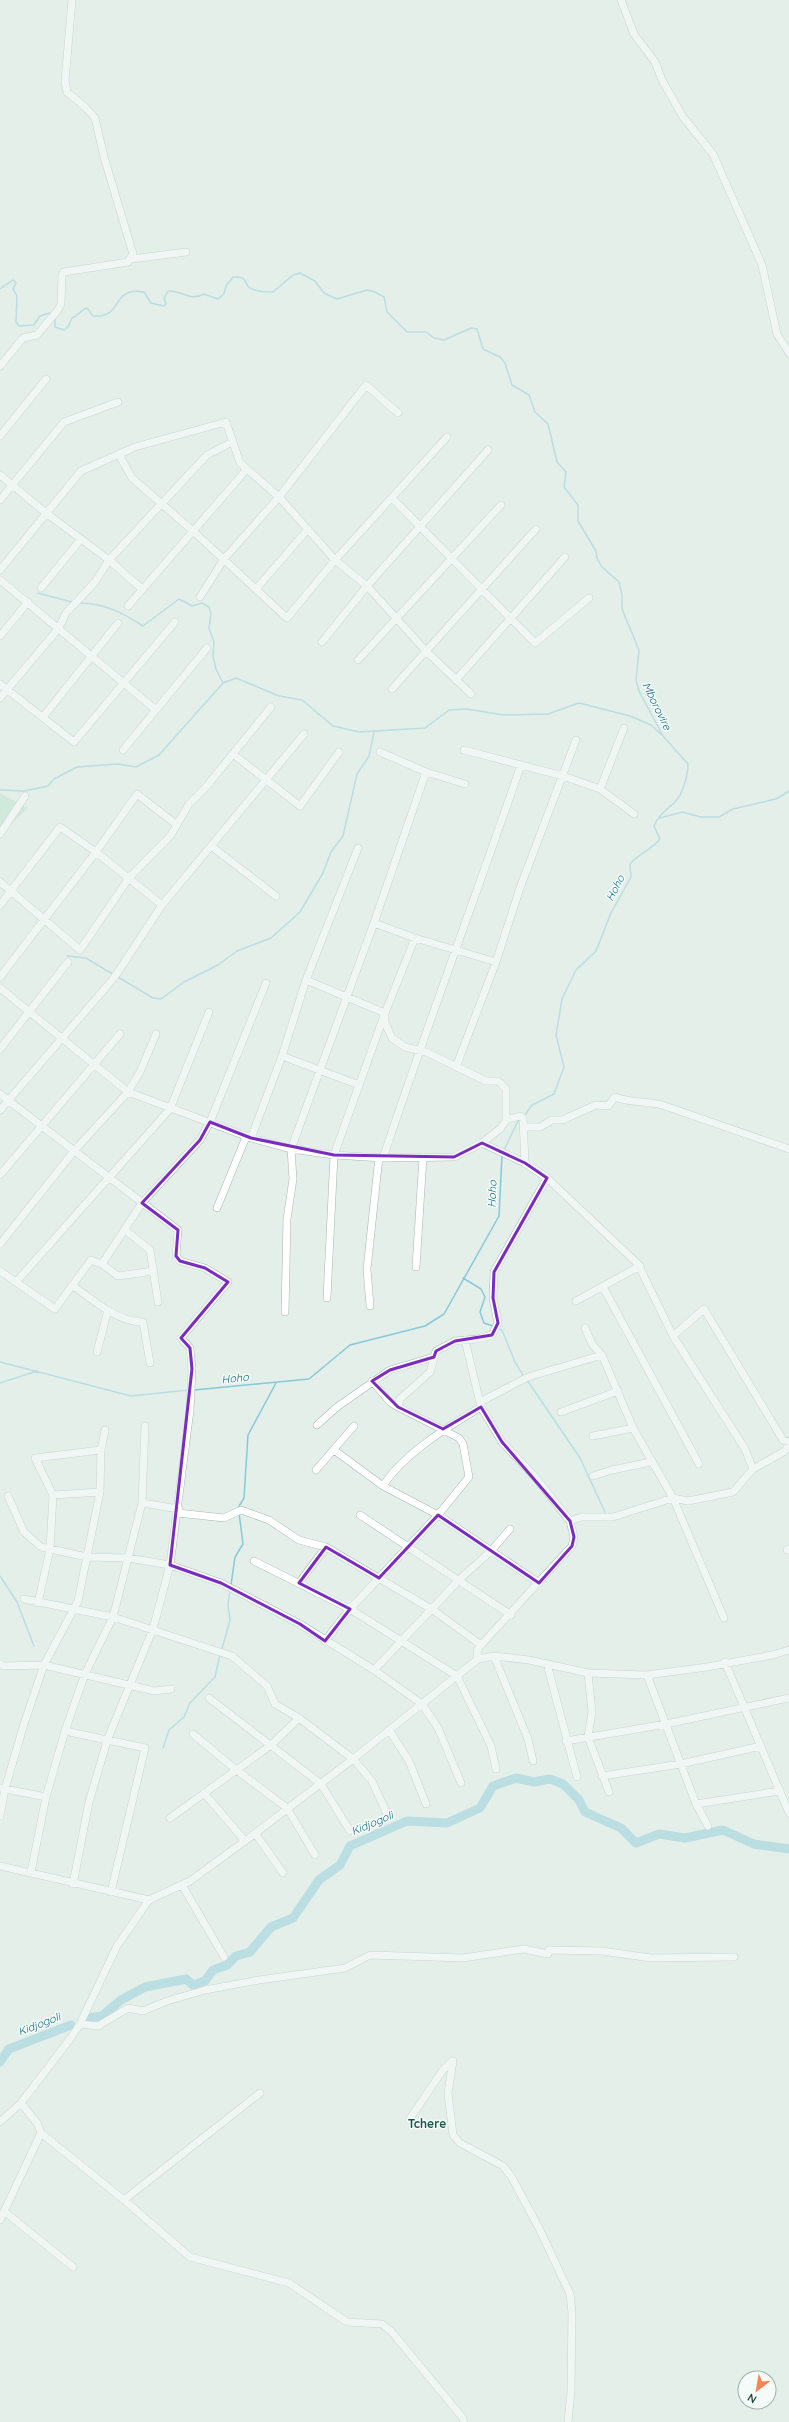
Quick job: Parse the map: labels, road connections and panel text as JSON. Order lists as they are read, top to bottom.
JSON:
{
  "districts": ["Tchere"],
  "water": ["Mborovire", "Hoho", "Kidjogoli"],
  "north": "bottom left"
}
